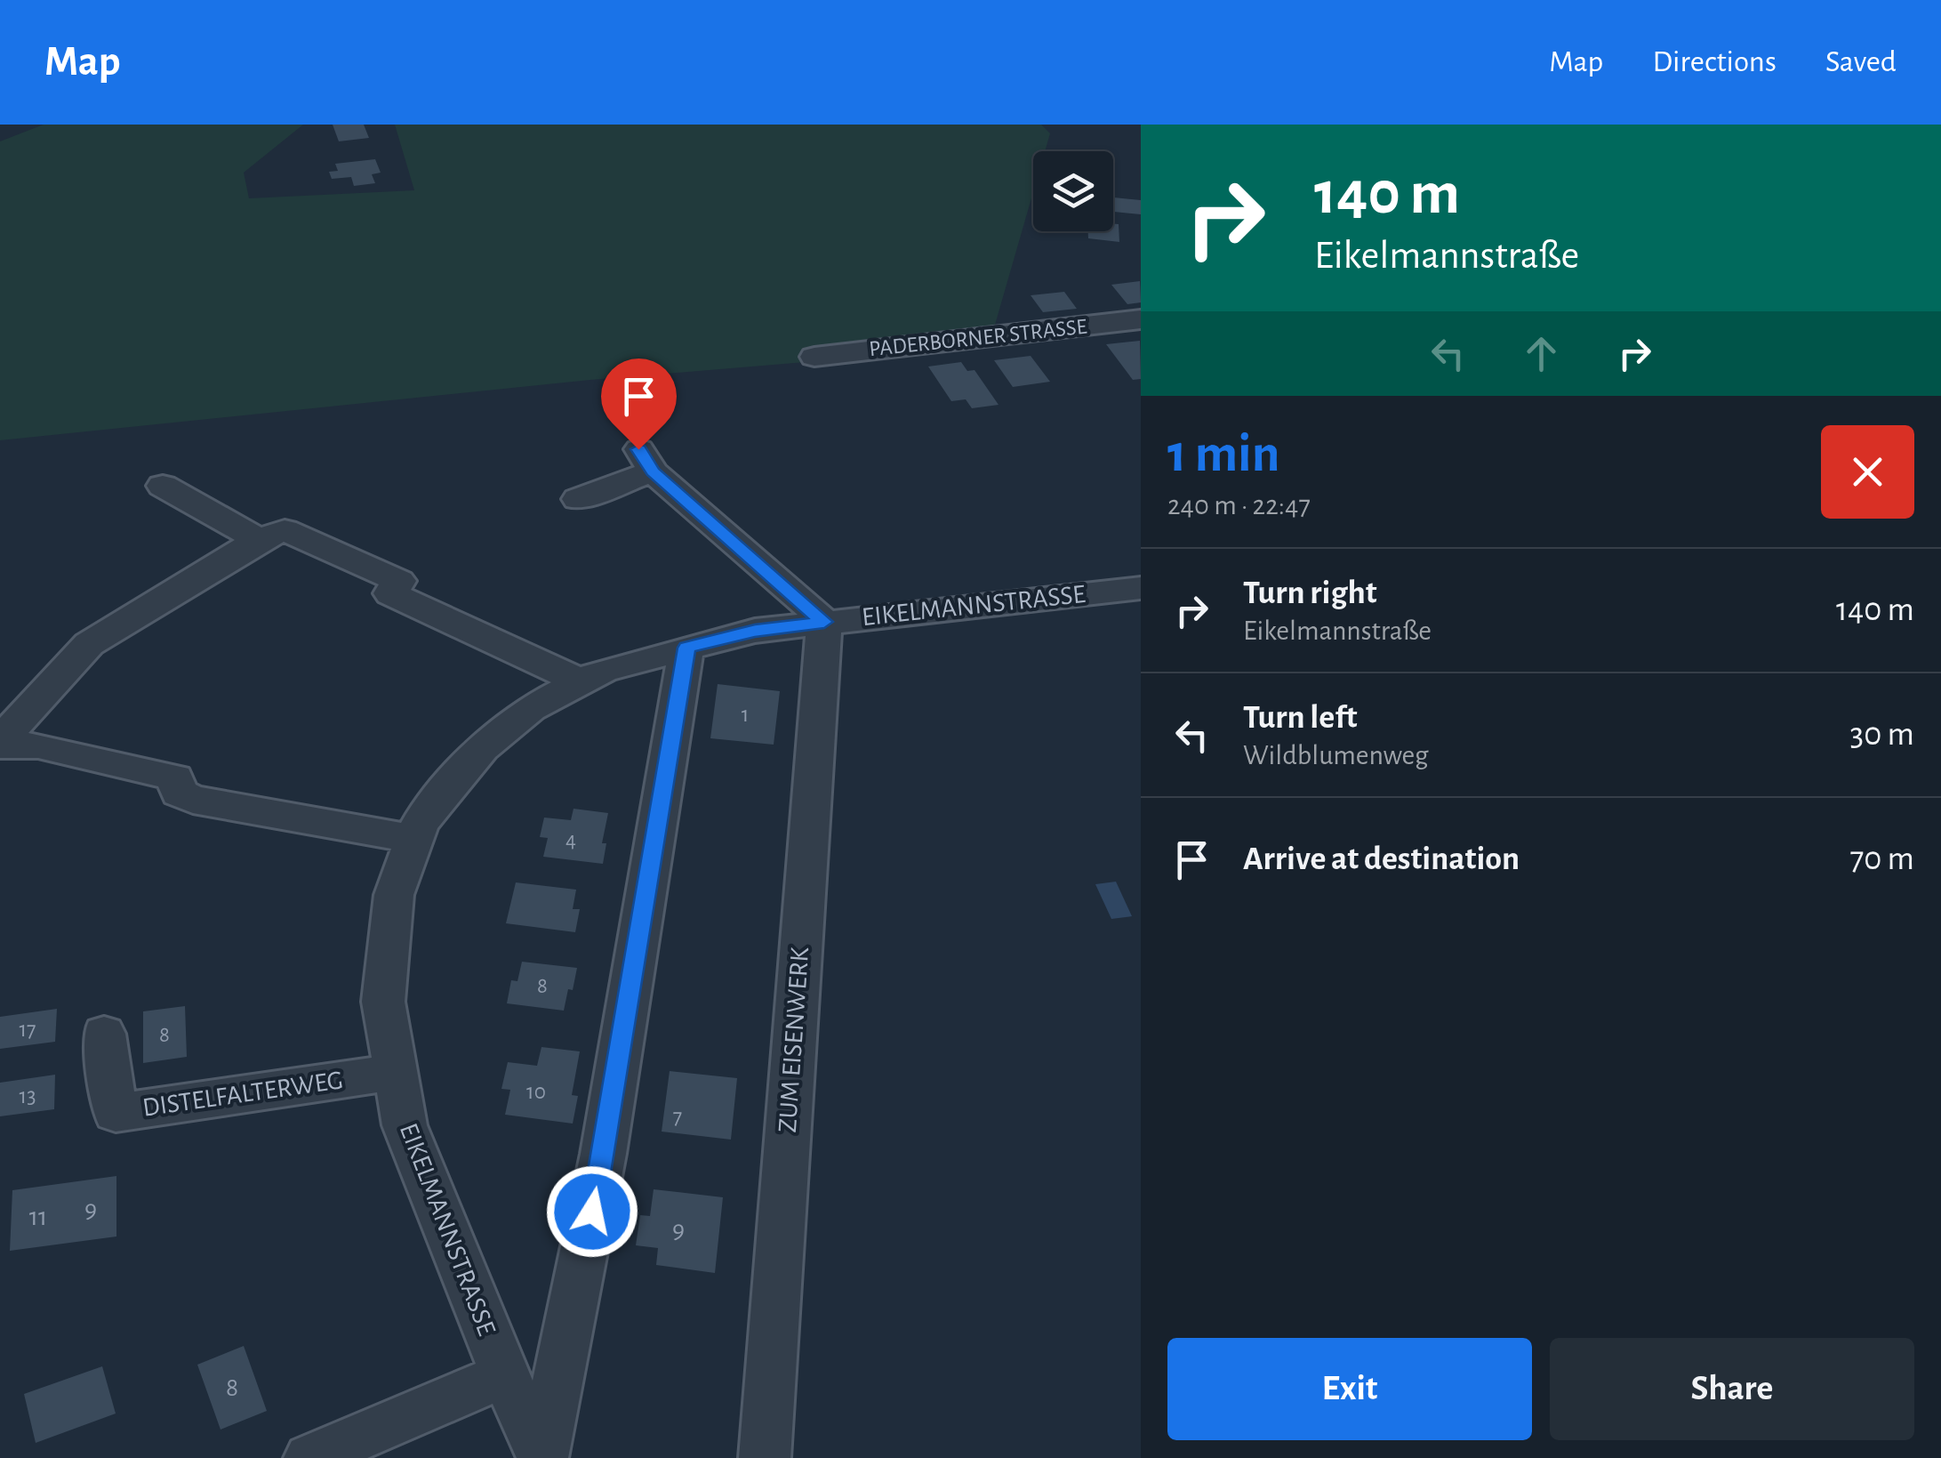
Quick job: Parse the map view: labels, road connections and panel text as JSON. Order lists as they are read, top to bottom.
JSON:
{
  "streets": {
    "street": [
      "PADERBORNER STRASSE",
      "EIKELMANNSTRASSE",
      "ZUM EISENWERK",
      "DISTELFALTERWEG"
    ]
  },
  "crossings": [
    ["EIKELMANNSTRASSE", "ZUM EISENWERK"],
    ["EIKELMANNSTRASSE", "DISTELFALTERWEG"]
  ],
  "house_numbers": [
    "1",
    "4",
    "8",
    "17",
    "8",
    "10",
    "13",
    "7",
    "9",
    "11",
    "9",
    "8"
  ],
  "page": {
    "header": "Map",
    "nav": ["Map", "Directions", "Saved"],
    "turn": ["140 m", "Eikelmannstraße"],
    "heading": ["1 min", "240 m · 22:47"],
    "list": [
      {
        "name": "Turn right",
        "note": "Eikelmannstraße",
        "value": "140 m"
      },
      {
        "name": "Turn left",
        "note": "Wildblumenweg",
        "value": "30 m"
      },
      {
        "name": "Arrive at destination",
        "value": "70 m"
      }
    ],
    "buttons": ["Exit", "Share"]
  }
}
